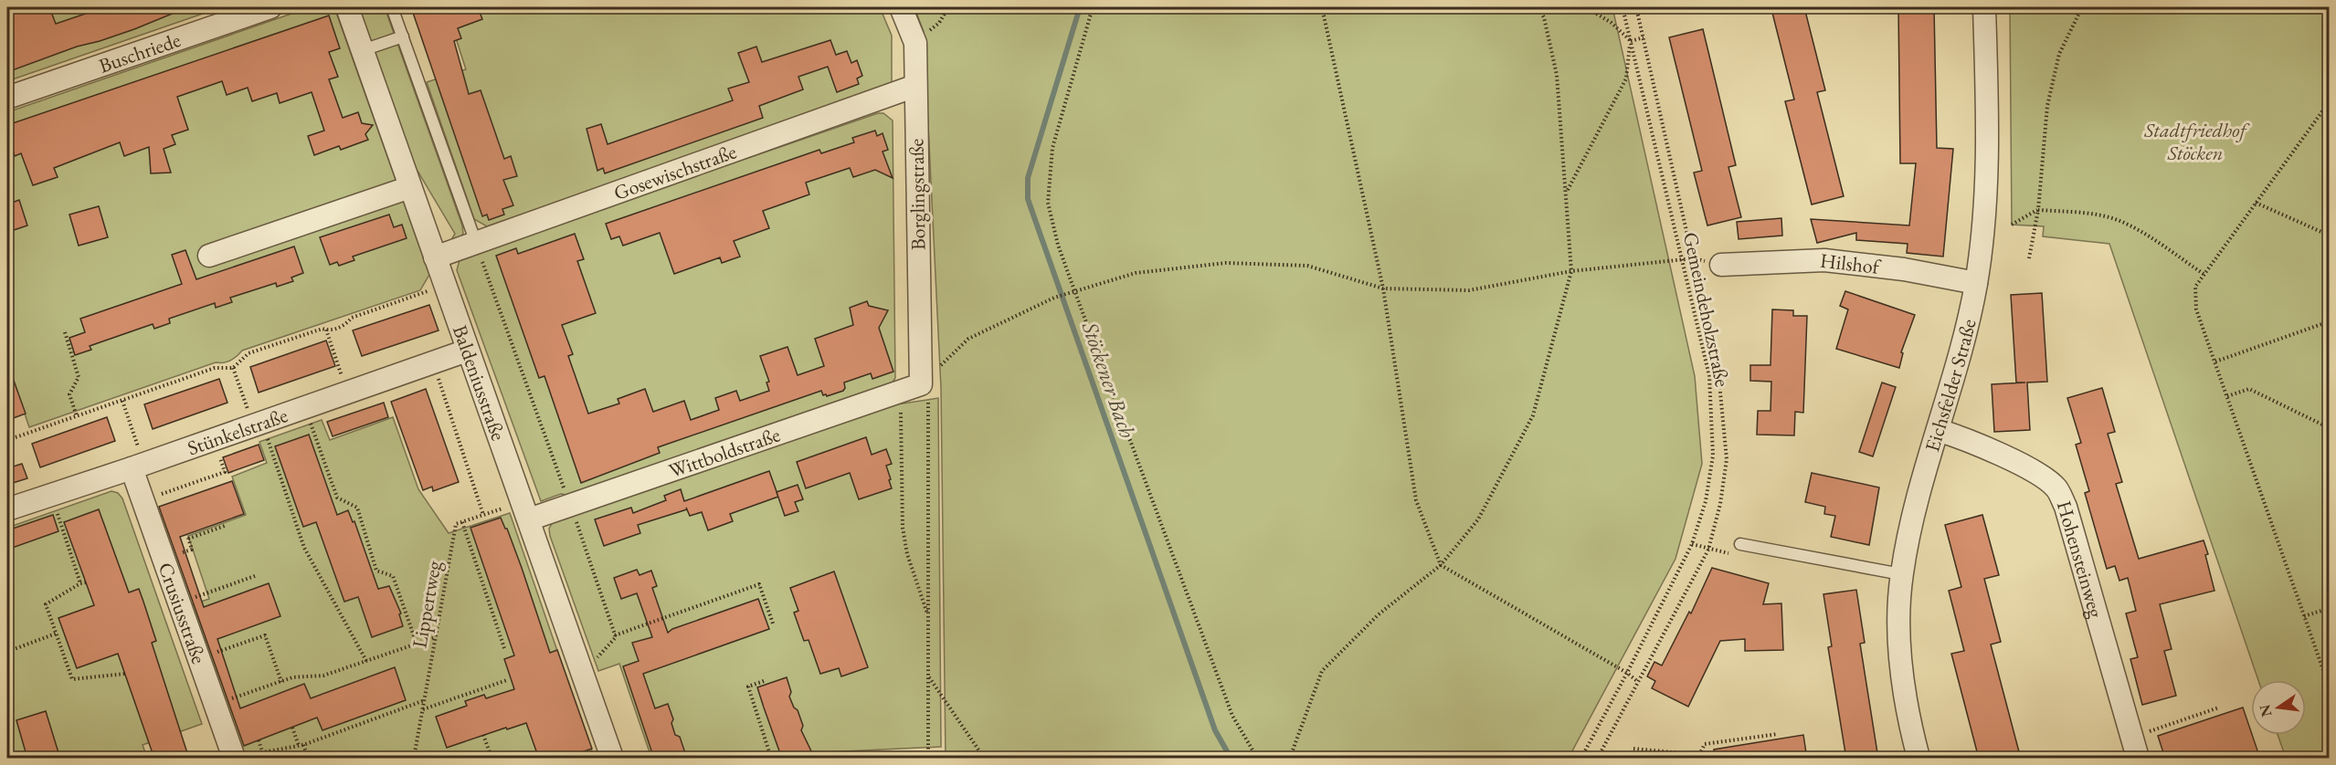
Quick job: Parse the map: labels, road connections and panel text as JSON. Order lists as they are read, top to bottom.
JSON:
{
  "streets": {
    "street": [
      "Buschriede",
      "Gosewischstraße",
      "Borglingstraße",
      "Hilshof",
      "Baldeniusstraße",
      "Eichsfelder Straße",
      "Stünkelstraße",
      "Wittboldstraße",
      "Hohensteinweg",
      "Crusiusstraße"
    ],
    "path": ["Gemeindeholzstraße", "Lippertweg"]
  },
  "crossings": [
    ["Gosewischstraße", "Borglingstraße"],
    ["Gosewischstraße", "Baldeniusstraße"],
    ["Borglingstraße", "Wittboldstraße"],
    ["Hilshof", "Eichsfelder Straße"],
    ["Baldeniusstraße", "Stünkelstraße"],
    ["Baldeniusstraße", "Wittboldstraße"],
    ["Eichsfelder Straße", "Hohensteinweg"],
    ["Stünkelstraße", "Crusiusstraße"]
  ],
  "water": ["Stöckener Bach"],
  "parks": ["Stadtfriedhof Stöcken"],
  "north": "left"
}
